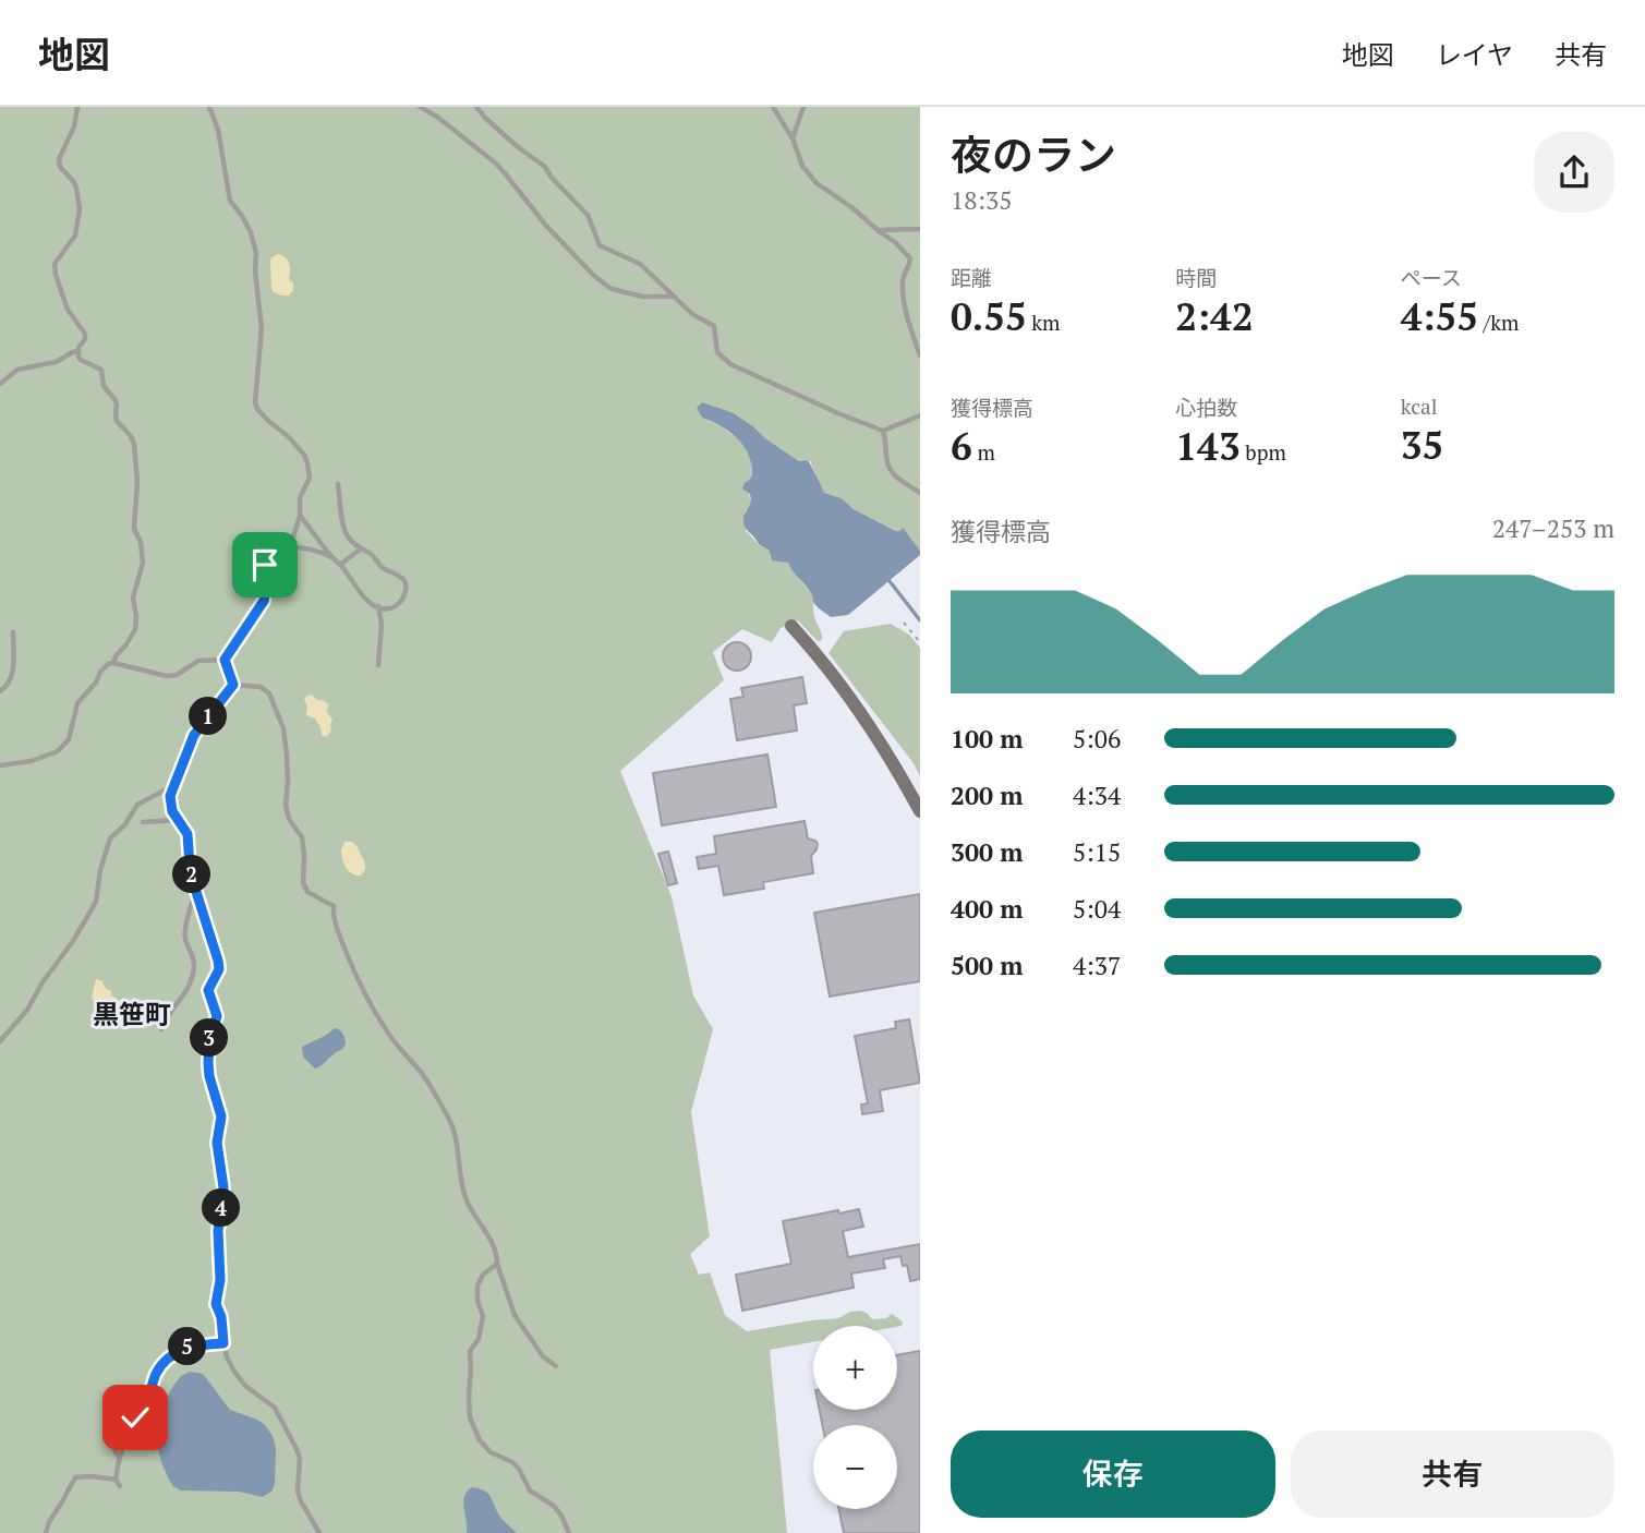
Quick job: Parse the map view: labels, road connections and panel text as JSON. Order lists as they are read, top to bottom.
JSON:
{
  "districts": ["黒笹町"],
  "page": {
    "header": "地図",
    "nav": ["地図", "レイヤ", "共有"],
    "heading": ["夜のラン", "18:35"],
    "stats": [
      ["距離", "0.55 km"],
      ["時間", "2:42"],
      ["ペース", "4:55 /km"],
      ["獲得標高", "6 m"],
      ["心拍数", "143 bpm"],
      ["kcal", "35"]
    ],
    "chart": ["獲得標高", "247–253 m"],
    "pins": [
      "1",
      "2",
      "3",
      "4",
      "5"
    ],
    "list": [
      {
        "name": "100 m",
        "note": "5:06"
      },
      {
        "name": "200 m",
        "note": "4:34"
      },
      {
        "name": "300 m",
        "note": "5:15"
      },
      {
        "name": "400 m",
        "note": "5:04"
      },
      {
        "name": "500 m",
        "note": "4:37"
      }
    ],
    "map_buttons": ["+", "−"],
    "buttons": ["保存", "共有"]
  }
}
